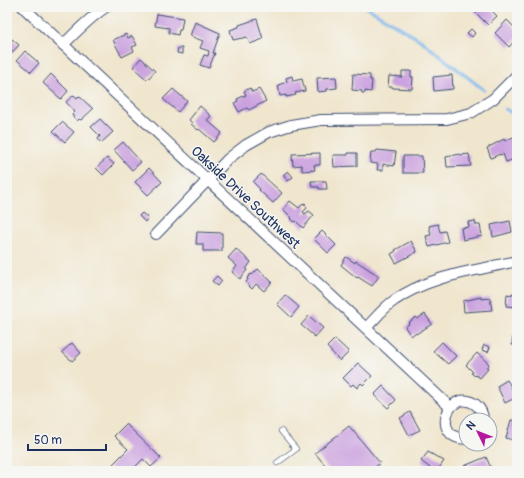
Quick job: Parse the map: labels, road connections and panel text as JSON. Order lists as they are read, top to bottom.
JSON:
{
  "streets": {
    "street": ["Oakside Drive Southwest"]
  },
  "scale_bar": "50 m",
  "north": "top left"
}
